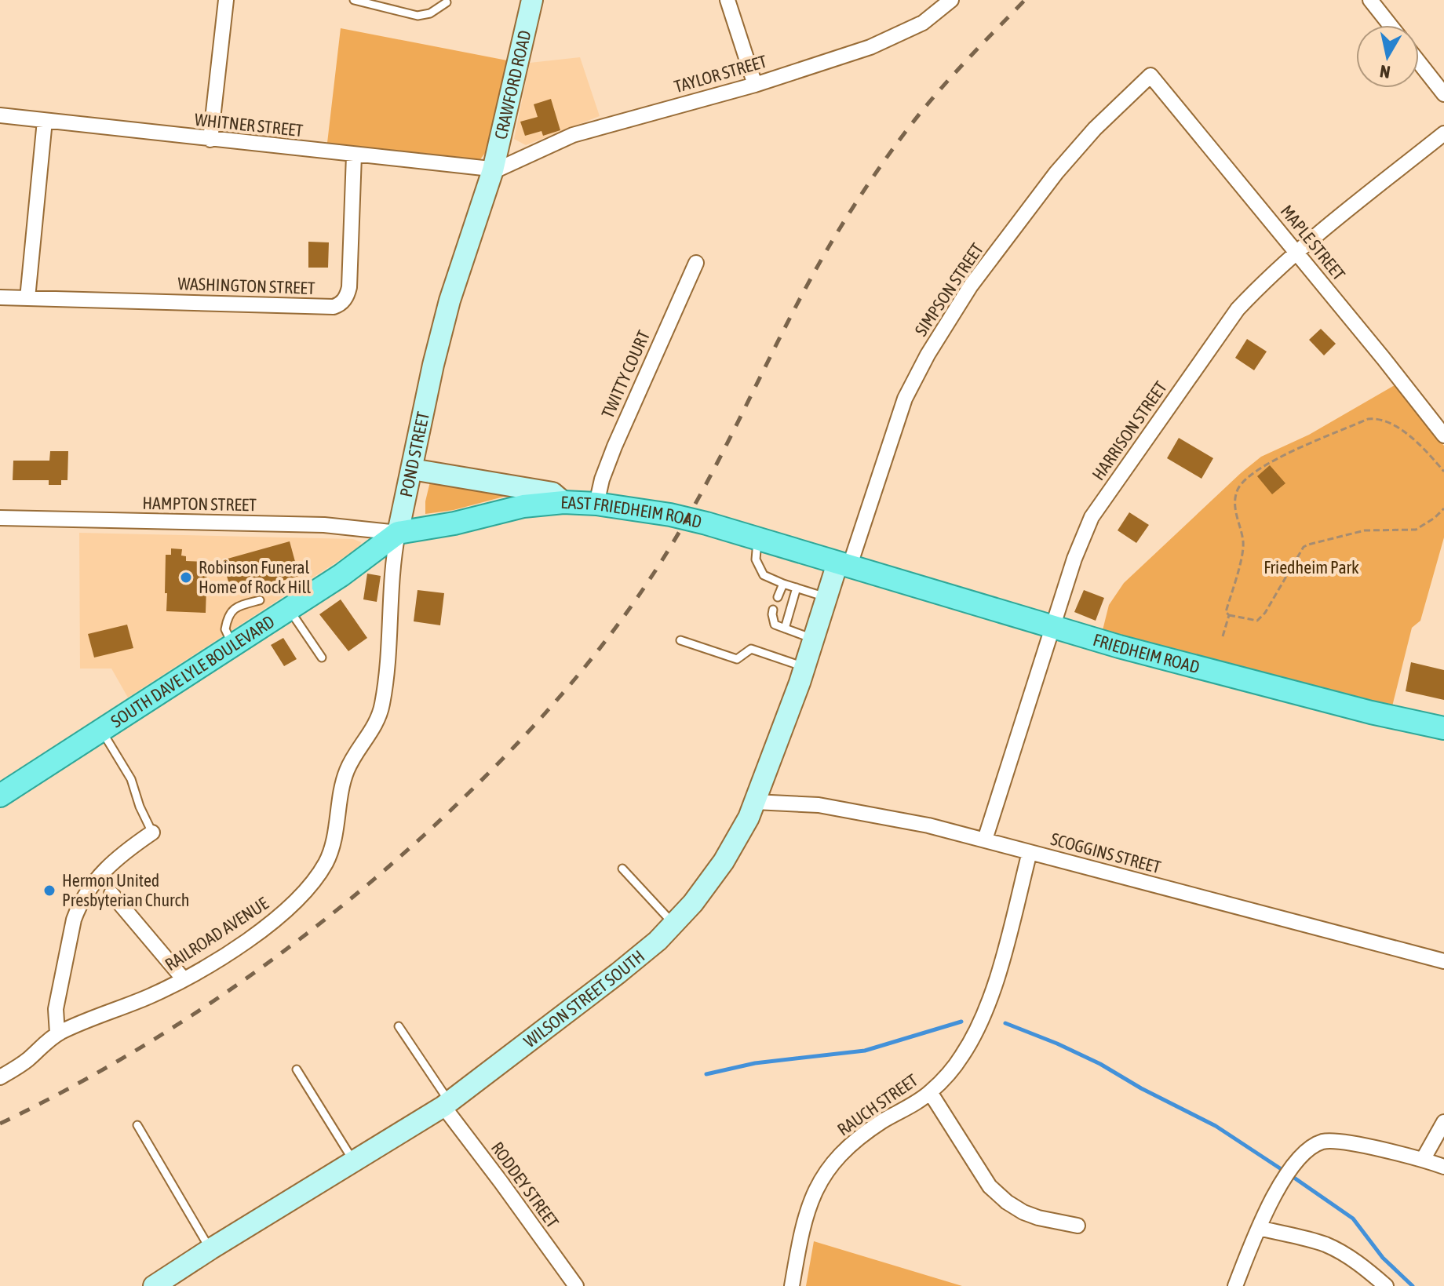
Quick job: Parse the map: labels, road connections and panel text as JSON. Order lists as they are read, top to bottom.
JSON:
{
  "streets": {
    "main road": ["EAST FRIEDHEIM ROAD", "FRIEDHEIM ROAD", "SOUTH DAVE LYLE BOULEVARD"],
    "street": [
      "TAYLOR STREET",
      "CRAWFORD ROAD",
      "WHITNER STREET",
      "MAPLE STREET",
      "WASHINGTON STREET",
      "SIMPSON STREET",
      "TWITTY COURT",
      "HARRISON STREET",
      "POND STREET",
      "HAMPTON STREET",
      "SCOGGINS STREET",
      "RAILROAD AVENUE",
      "WILSON STREET SOUTH",
      "RAUCH STREET",
      "RODDEY STREET"
    ]
  },
  "crossings": [
    ["TAYLOR STREET", "CRAWFORD ROAD"],
    ["TAYLOR STREET", "WHITNER STREET"],
    ["TAYLOR STREET", "POND STREET"],
    ["CRAWFORD ROAD", "WHITNER STREET"],
    ["CRAWFORD ROAD", "POND STREET"],
    ["WHITNER STREET", "WASHINGTON STREET"],
    ["WHITNER STREET", "POND STREET"],
    ["MAPLE STREET", "SIMPSON STREET"],
    ["MAPLE STREET", "HARRISON STREET"],
    ["SIMPSON STREET", "EAST FRIEDHEIM ROAD"],
    ["SIMPSON STREET", "FRIEDHEIM ROAD"],
    ["SIMPSON STREET", "WILSON STREET SOUTH"],
    ["TWITTY COURT", "EAST FRIEDHEIM ROAD"],
    ["HARRISON STREET", "FRIEDHEIM ROAD"],
    ["HARRISON STREET", "SCOGGINS STREET"],
    ["POND STREET", "HAMPTON STREET"],
    ["POND STREET", "EAST FRIEDHEIM ROAD"],
    ["POND STREET", "SOUTH DAVE LYLE BOULEVARD"],
    ["POND STREET", "RAILROAD AVENUE"],
    ["HAMPTON STREET", "SOUTH DAVE LYLE BOULEVARD"],
    ["EAST FRIEDHEIM ROAD", "FRIEDHEIM ROAD"],
    ["EAST FRIEDHEIM ROAD", "SOUTH DAVE LYLE BOULEVARD"],
    ["EAST FRIEDHEIM ROAD", "WILSON STREET SOUTH"],
    ["FRIEDHEIM ROAD", "WILSON STREET SOUTH"],
    ["SCOGGINS STREET", "WILSON STREET SOUTH"],
    ["SCOGGINS STREET", "RAUCH STREET"],
    ["WILSON STREET SOUTH", "RODDEY STREET"]
  ],
  "parks": ["Friedheim Park"],
  "places": ["Robinson Funeral Home of Rock Hill", "Hermon United Presbyterian Church"],
  "north": "bottom"
}
